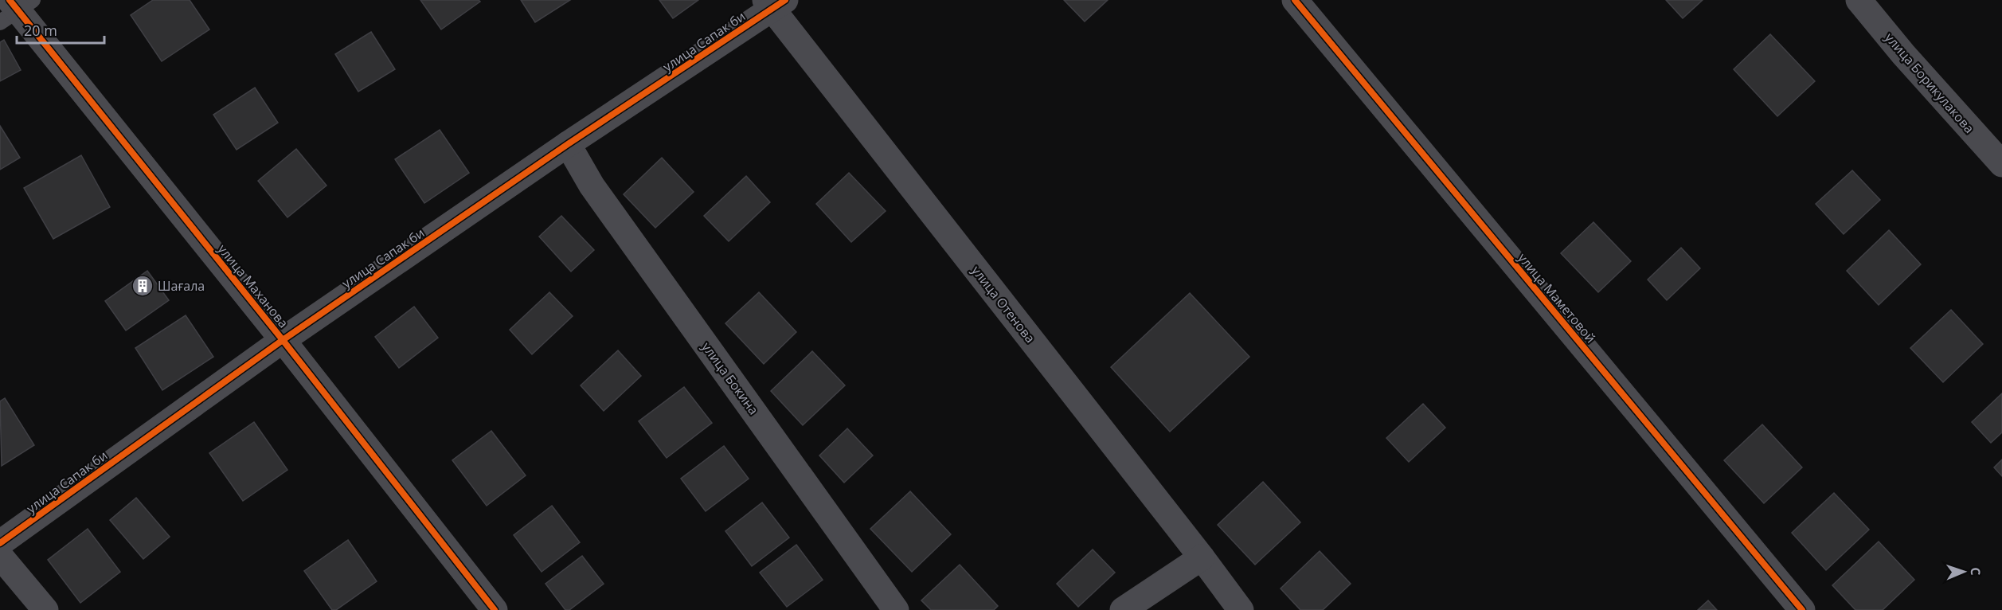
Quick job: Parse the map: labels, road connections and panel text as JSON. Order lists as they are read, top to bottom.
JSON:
{
  "streets": {
    "street": [
      "улица Сапак би",
      "улица Борикулакова",
      "улица Маханова",
      "улица Маметовой",
      "улица Отенова",
      "улица Бокина"
    ]
  },
  "crossings": [
    ["улица Сапак би", "улица Маханова"],
    ["улица Сапак би", "улица Отенова"],
    ["улица Сапак би", "улица Бокина"]
  ],
  "places": {
    "building": ["Шағала"]
  },
  "scale_bar": "20 m",
  "north": "right"
}
